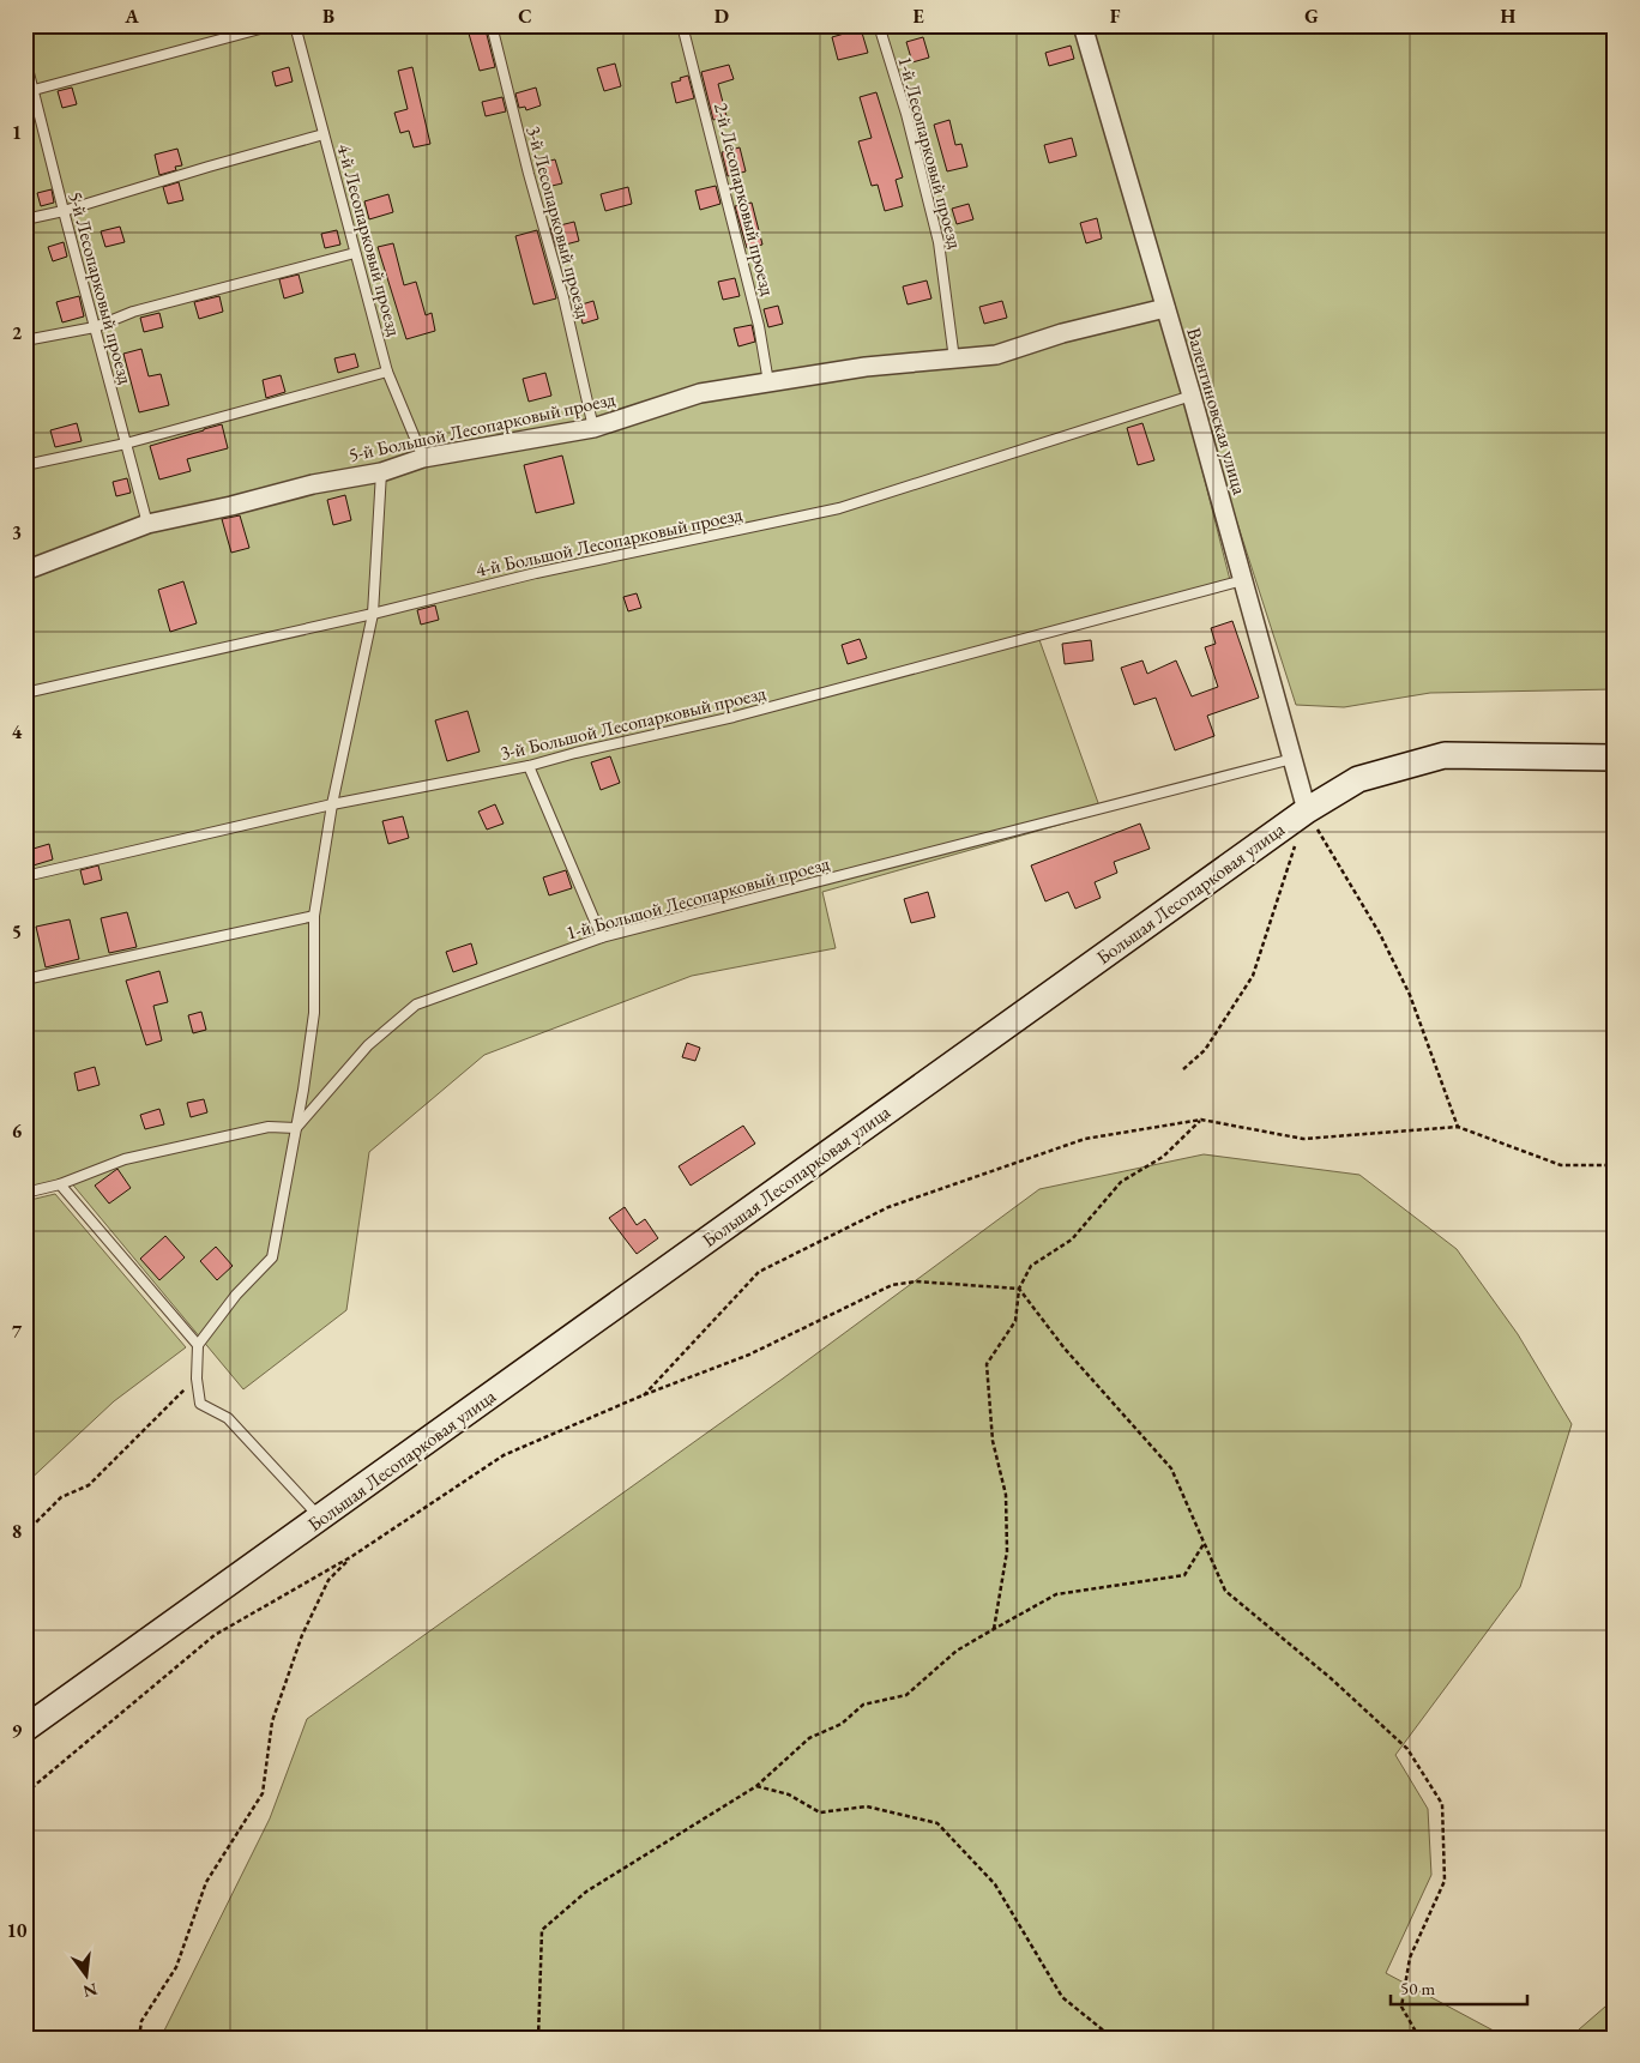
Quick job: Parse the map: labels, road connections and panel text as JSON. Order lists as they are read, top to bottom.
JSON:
{
  "streets": {
    "main road": ["Большая Лесопарковая улица"],
    "street": ["Валентиновская улица", "5-й Большой Лесопарковый проезд"],
    "lane": [
      "1-й Лесопарковый проезд",
      "2-й Лесопарковый проезд",
      "3-й Лесопарковый проезд",
      "4-й Лесопарковый проезд",
      "5-й Лесопарковый проезд",
      "4-й Большой Лесопарковый проезд",
      "3-й Большой Лесопарковый проезд",
      "1-й Большой Лесопарковый проезд"
    ]
  },
  "crossings": [
    ["1-й Лесопарковый проезд", "5-й Большой Лесопарковый проезд"],
    ["2-й Лесопарковый проезд", "5-й Большой Лесопарковый проезд"],
    ["3-й Лесопарковый проезд", "5-й Большой Лесопарковый проезд"],
    ["4-й Лесопарковый проезд", "5-й Большой Лесопарковый проезд"],
    ["5-й Лесопарковый проезд", "5-й Большой Лесопарковый проезд"],
    ["Валентиновская улица", "5-й Большой Лесопарковый проезд"],
    ["Валентиновская улица", "4-й Большой Лесопарковый проезд"],
    ["Валентиновская улица", "3-й Большой Лесопарковый проезд"],
    ["Валентиновская улица", "Большая Лесопарковая улица"],
    ["Валентиновская улица", "1-й Большой Лесопарковый проезд"]
  ],
  "scale_bar": "50 m",
  "north": "bottom",
  "grid": {
    "columns": [
      "A",
      "B",
      "C",
      "D",
      "E",
      "F",
      "G",
      "H"
    ],
    "rows": [
      "1",
      "2",
      "3",
      "4",
      "5",
      "6",
      "7",
      "8",
      "9",
      "10"
    ]
  }
}
